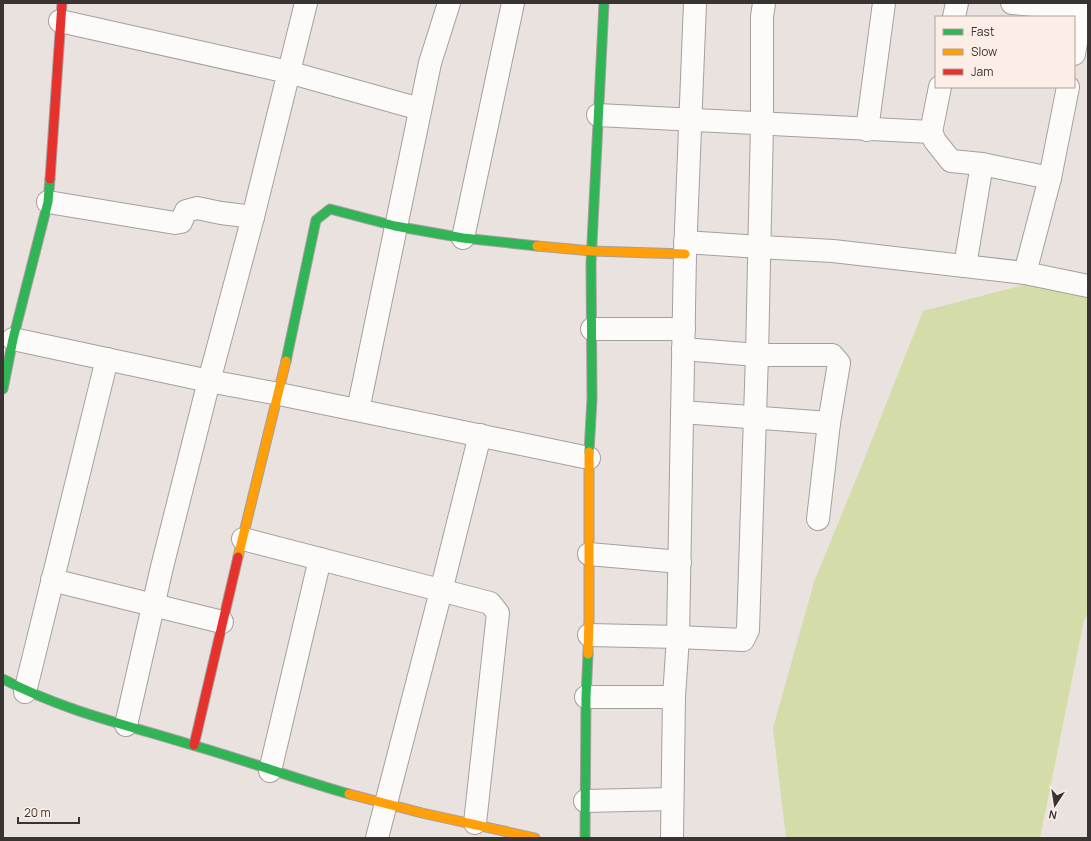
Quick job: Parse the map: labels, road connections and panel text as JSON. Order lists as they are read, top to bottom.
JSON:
{
  "legend": ["Fast", "Slow", "Jam"],
  "scale_bar": "20 m",
  "north": "bottom"
}
